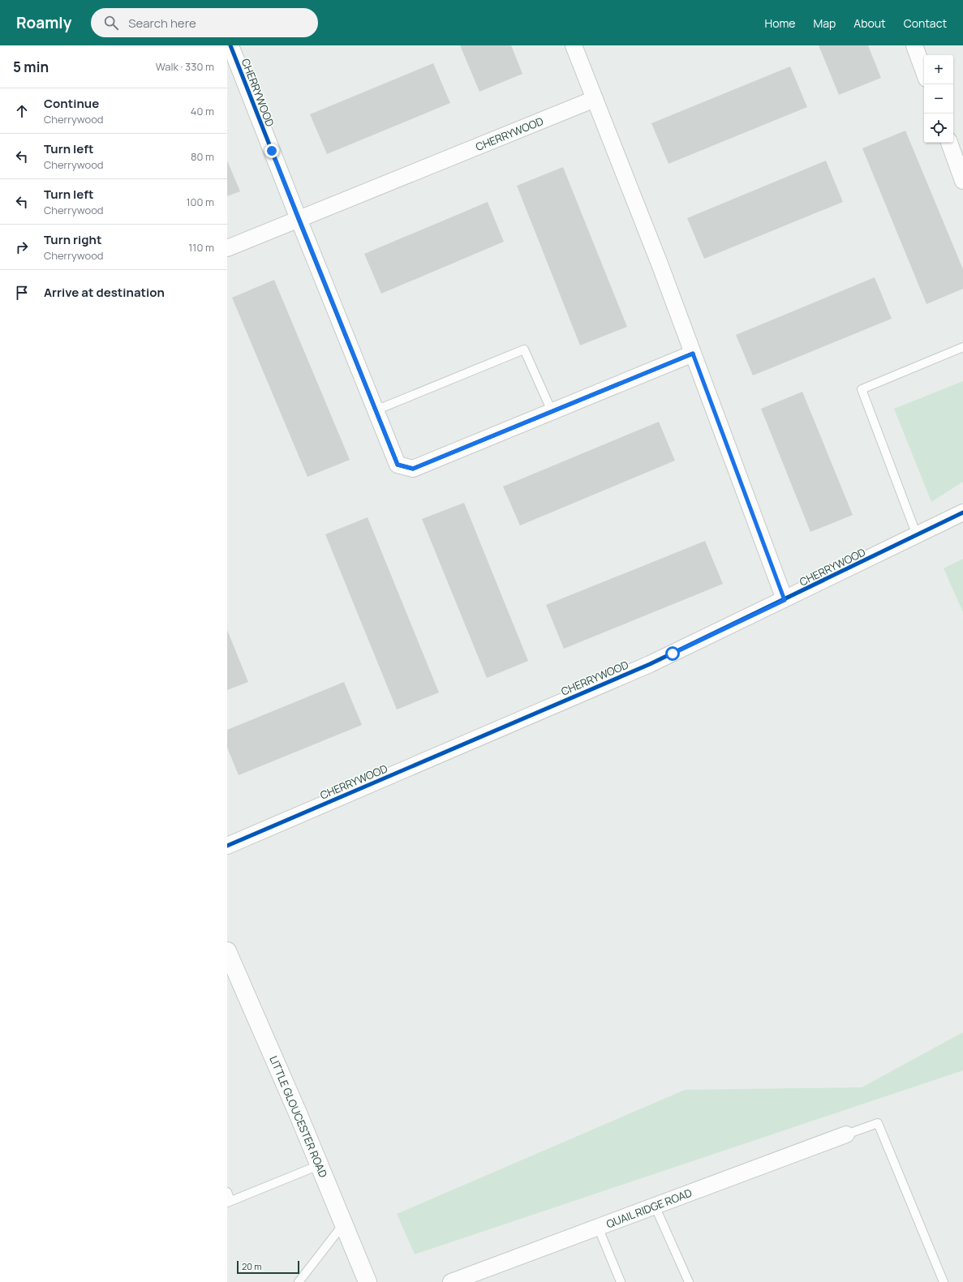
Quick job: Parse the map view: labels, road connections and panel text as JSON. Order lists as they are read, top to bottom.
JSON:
{
  "streets": {
    "street": ["CHERRYWOOD", "LITTLE GLOUCESTER ROAD", "QUAIL RIDGE ROAD"]
  },
  "scale_bar": "20 m",
  "page": {
    "header": "Roamly",
    "search": "Search here",
    "nav": [
      "Home",
      "Map",
      "About",
      "Contact"
    ],
    "heading": ["5 min", "Walk · 330 m"],
    "map_buttons": ["+", "−"],
    "list": [
      ["Continue", "Cherrywood", "40 m"],
      ["Turn left", "Cherrywood", "80 m"],
      ["Turn left", "Cherrywood", "100 m"],
      ["Turn right", "Cherrywood", "110 m"],
      "Arrive at destination"
    ],
    "scale": "20 m"
  }
}
